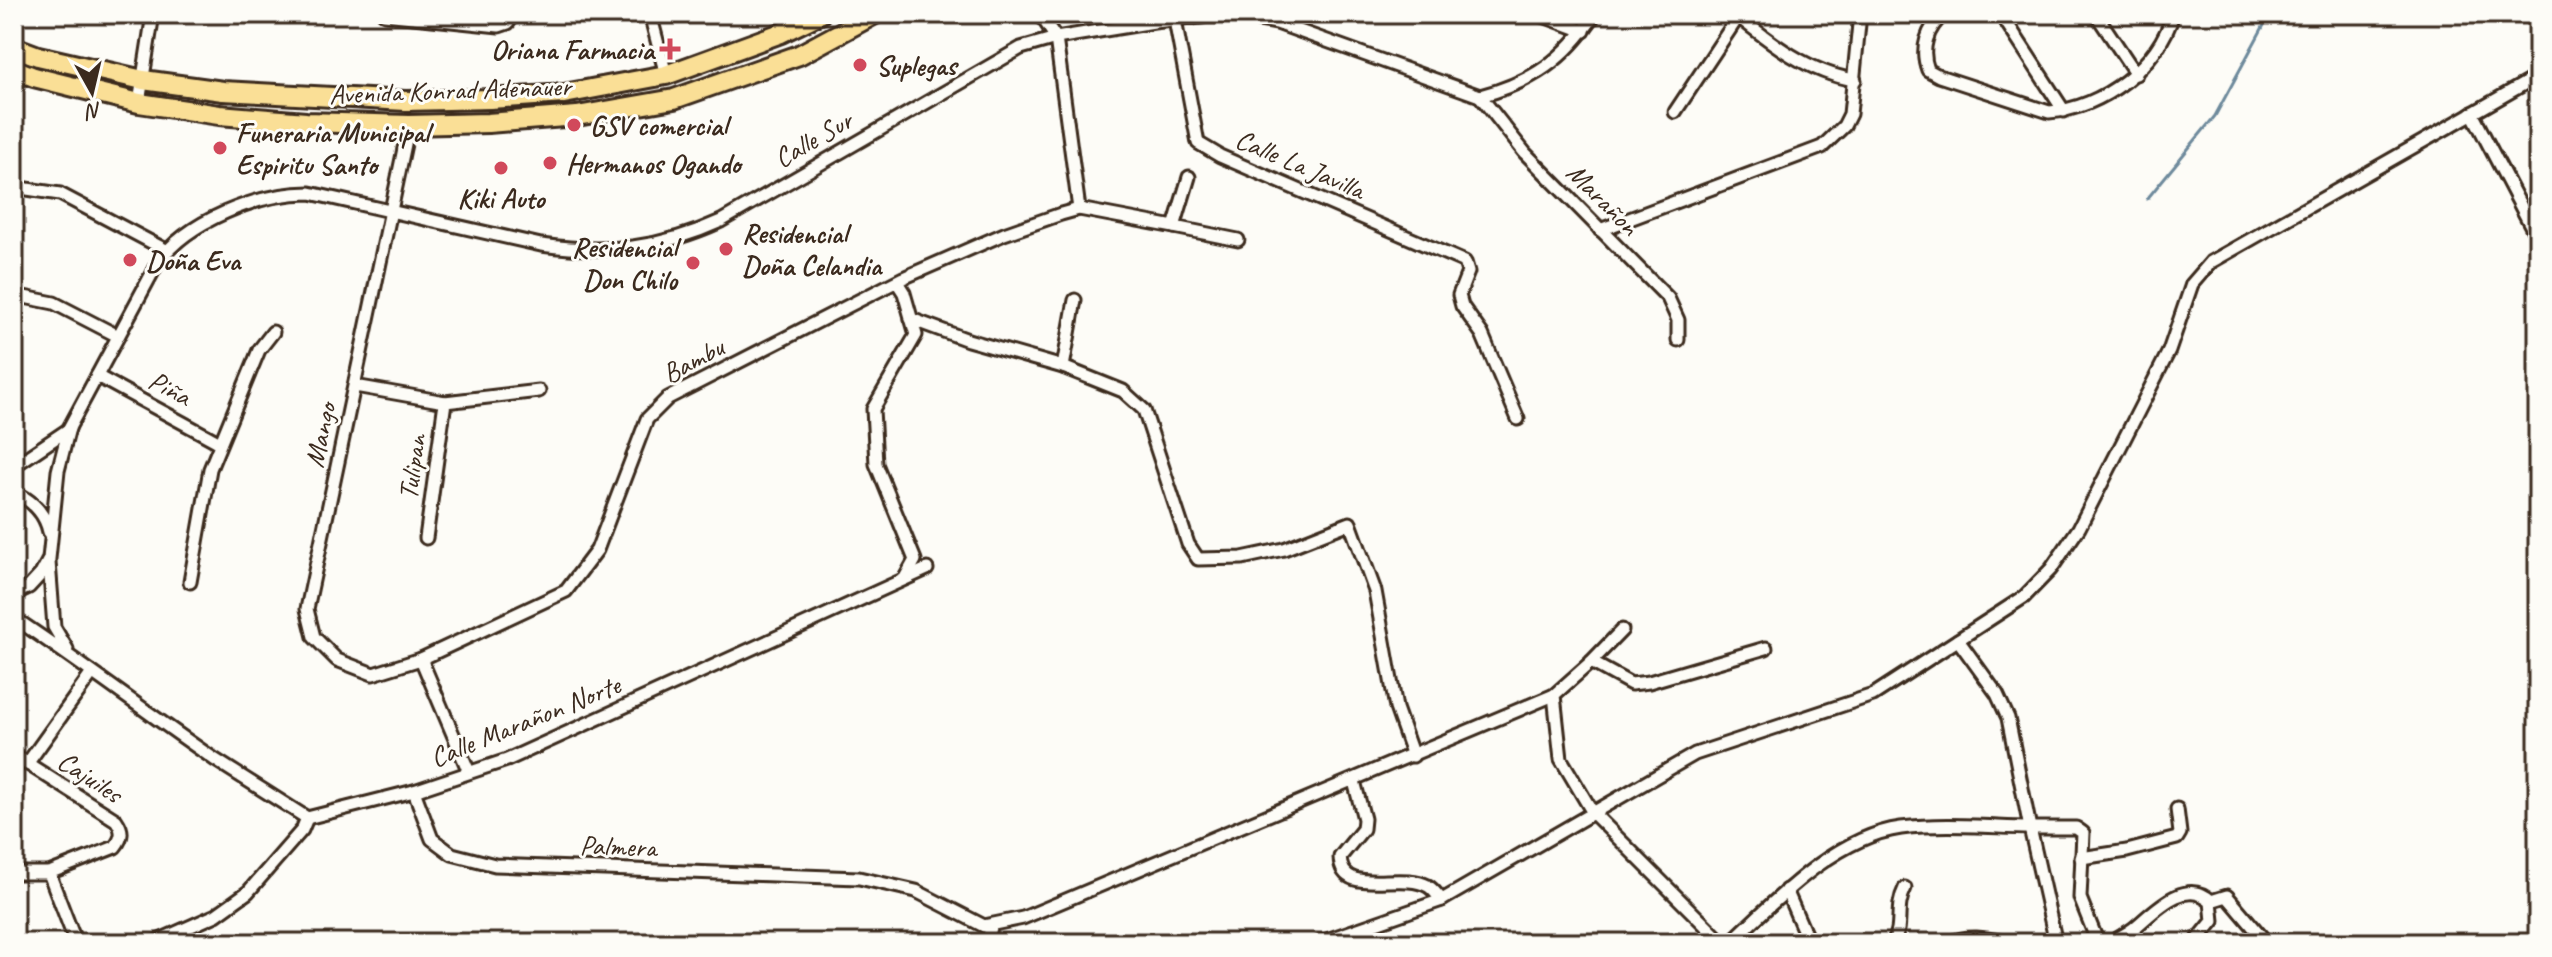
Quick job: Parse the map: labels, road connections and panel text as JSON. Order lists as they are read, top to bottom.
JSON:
{
  "streets": {
    "main road": ["Avenida Konrad Adenauer"],
    "street": [
      "Calle Sur",
      "Calle La Javilla",
      "Marañon",
      "Bambu",
      "Piña",
      "Mango",
      "Tulipan",
      "Calle Marañon Norte",
      "Cajuiles",
      "Palmera"
    ]
  },
  "crossings": [
    ["Avenida Konrad Adenauer", "Mango"],
    ["Calle Sur", "Calle La Javilla"],
    ["Calle Sur", "Marañon"],
    ["Calle Sur", "Mango"],
    ["Bambu", "Mango"],
    ["Calle Marañon Norte", "Palmera"]
  ],
  "places": {
    "health": ["Oriana Farmacia"],
    "other": [
      "Suplegas",
      "GSV comercial",
      "Funeraria Municipal Espiritu Santo",
      "Hermanos Ogando",
      "Kiki Auto",
      "Residencial Doña Celandia",
      "Doña Eva",
      "Residencial Don Chilo"
    ]
  },
  "north": "bottom"
}
